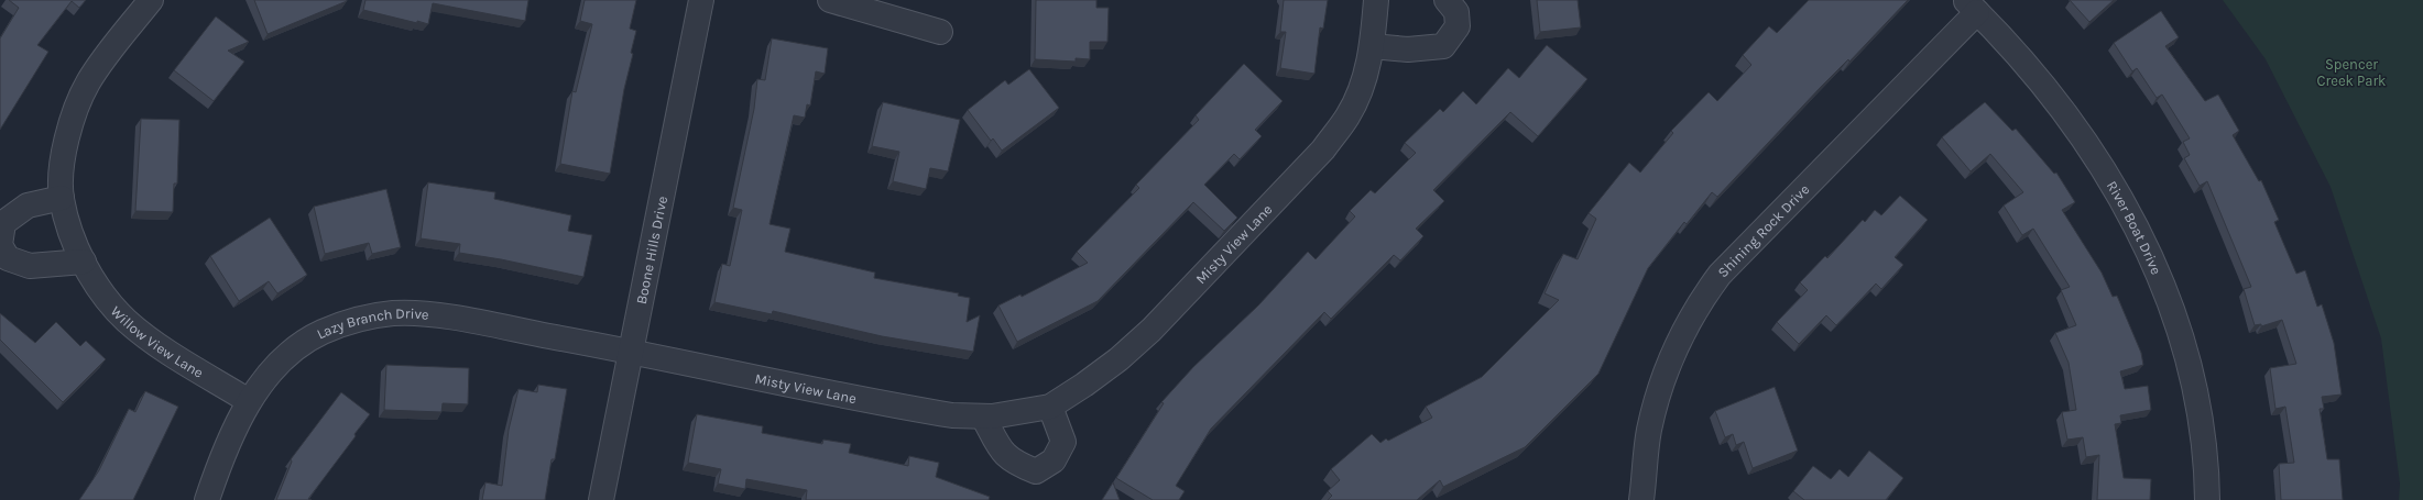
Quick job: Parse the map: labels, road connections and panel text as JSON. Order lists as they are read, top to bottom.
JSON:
{
  "streets": {
    "street": [
      "River Boat Drive",
      "Shining Rock Drive",
      "Misty View Lane",
      "Boone Hills Drive",
      "Lazy Branch Drive",
      "Willow View Lane"
    ]
  },
  "crossings": [
    ["River Boat Drive", "Shining Rock Drive"],
    ["Misty View Lane", "Boone Hills Drive"],
    ["Misty View Lane", "Lazy Branch Drive"],
    ["Boone Hills Drive", "Lazy Branch Drive"],
    ["Lazy Branch Drive", "Willow View Lane"]
  ],
  "parks": ["Spencer Creek Park"]
}
